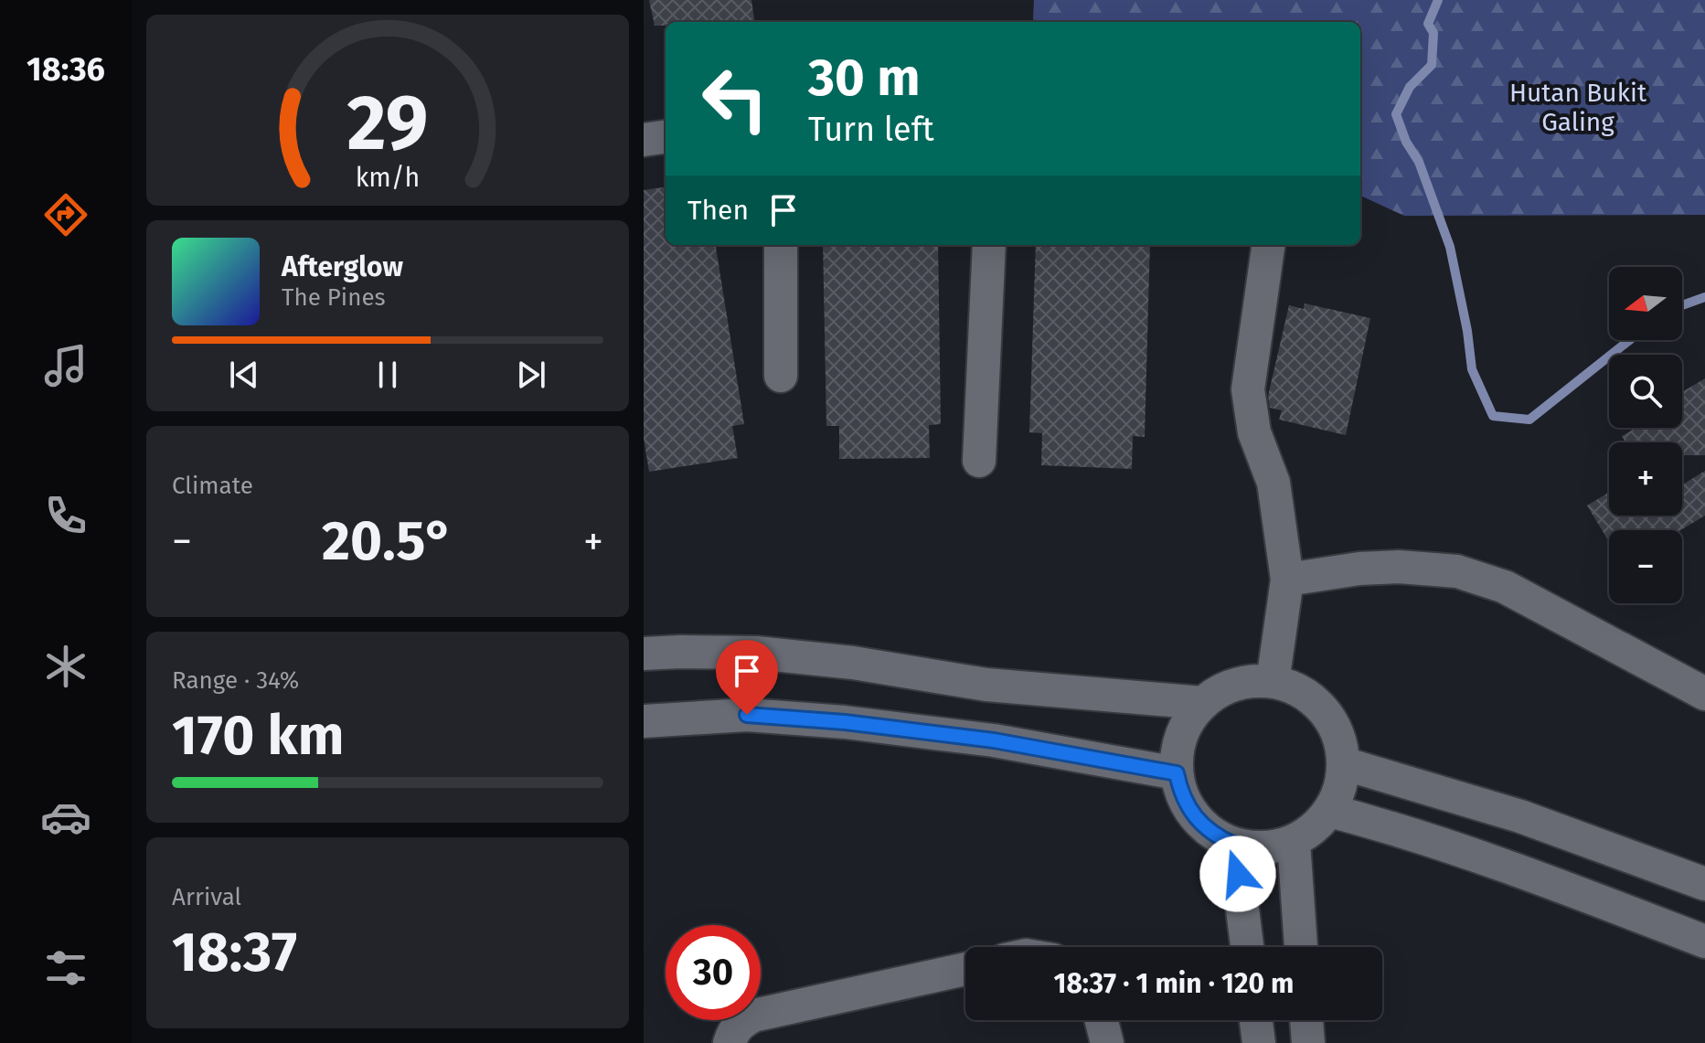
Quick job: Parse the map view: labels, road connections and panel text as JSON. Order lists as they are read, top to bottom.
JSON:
{
  "parks": ["Hutan Bukit Galing"],
  "north": "left",
  "page": {
    "tabs": "18:36",
    "turn": ["30 m", "Turn left"],
    "then": "Then",
    "song": ["Afterglow", "The Pines"],
    "map_buttons": ["+", "−"],
    "tile": [
      "Climate",
      ["Range · 34%", "170 km"],
      ["Arrival", "18:37"]
    ],
    "heat": ["−", "20.5°", "+"],
    "limit": "30",
    "trip": "18:37 · 1 min · 120 m",
    "gauge": ["29", "km/h"]
  }
}
